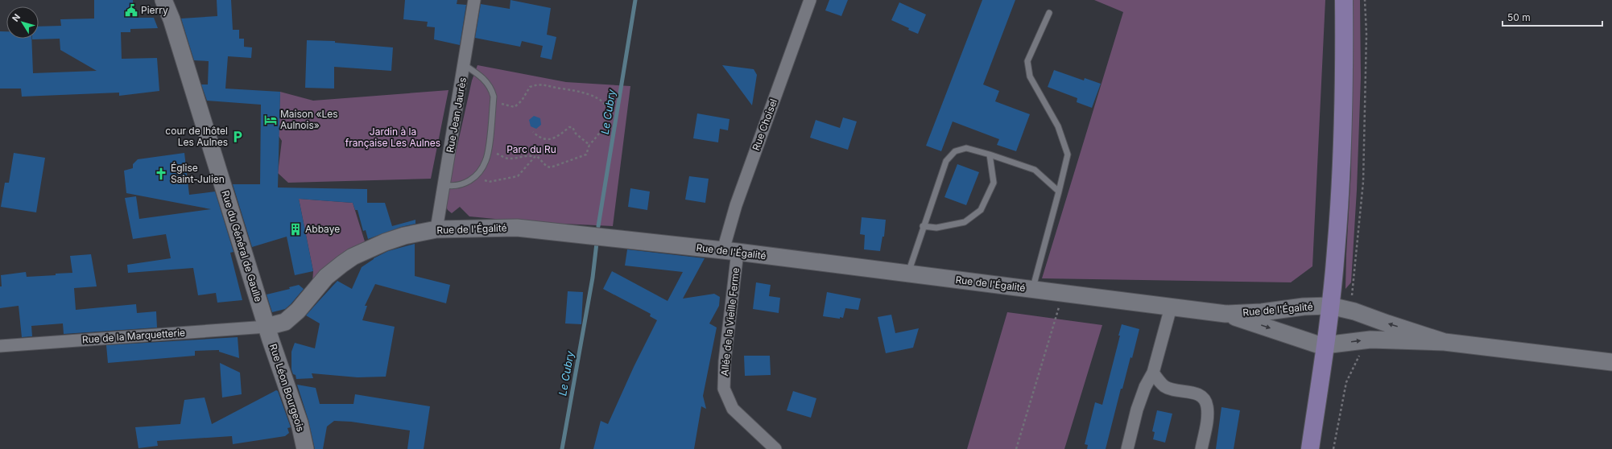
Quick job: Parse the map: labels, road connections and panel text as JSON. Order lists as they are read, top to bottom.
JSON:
{
  "streets": {
    "street": [
      "Rue Jean Jaurès",
      "Rue Choisel",
      "Rue de l'Égalité",
      "Rue du Général de Gaulle",
      "Allée de la Vieille Ferme",
      "Rue de la Marquetterie",
      "Rue Léon Bourgeois"
    ]
  },
  "crossings": [
    ["Rue Jean Jaurès", "Rue de l'Égalité"],
    ["Rue Choisel", "Rue de l'Égalité"],
    ["Rue Choisel", "Allée de la Vieille Ferme"],
    ["Rue de l'Égalité", "Rue du Général de Gaulle"],
    ["Rue de l'Égalité", "Allée de la Vieille Ferme"],
    ["Rue de l'Égalité", "Rue de la Marquetterie"],
    ["Rue de l'Égalité", "Rue Léon Bourgeois"],
    ["Rue du Général de Gaulle", "Rue de la Marquetterie"],
    ["Rue du Général de Gaulle", "Rue Léon Bourgeois"],
    ["Rue de la Marquetterie", "Rue Léon Bourgeois"]
  ],
  "water": ["Le Cubry"],
  "parks": ["Jardin à la française Les Aulnes", "Parc du Ru"],
  "places": {
    "public building": ["Pierry"],
    "hotel": ["Maison «Les Aulnois»"],
    "parking": ["cour de lhôtel Les Aulnes"],
    "church": ["Église Saint-Julien"],
    "building": ["Abbaye"]
  },
  "scale_bar": "50 m",
  "north": "top left"
}
